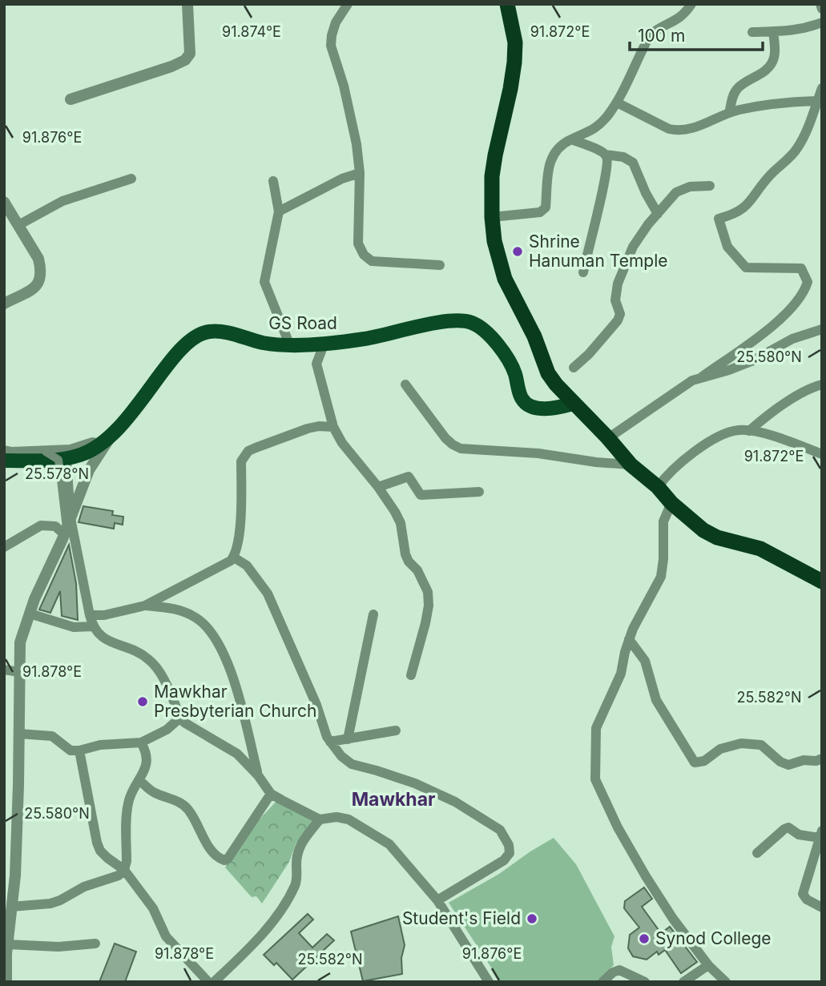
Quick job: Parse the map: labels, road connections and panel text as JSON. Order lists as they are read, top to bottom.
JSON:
{
  "streets": {
    "main road": ["GS Road"]
  },
  "districts": ["Mawkhar"],
  "places": [
    "Shrine Hanuman Temple",
    "Mawkhar Presbyterian Church",
    "Student's Field",
    "Synod College"
  ],
  "scale_bar": "100 m",
  "coordinates": [
    "91.874°E",
    "91.872°E",
    "91.876°E",
    "25.580°N",
    "25.578°N",
    "91.878°E",
    "25.582°N"
  ]
}
